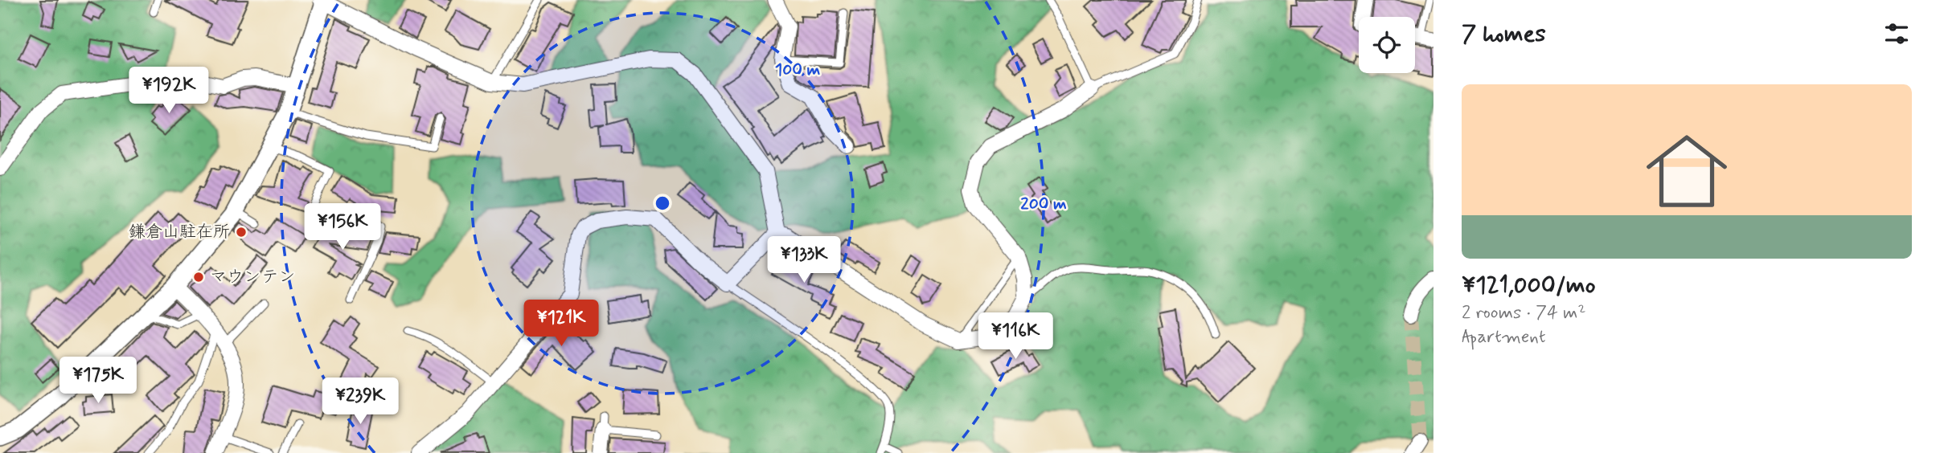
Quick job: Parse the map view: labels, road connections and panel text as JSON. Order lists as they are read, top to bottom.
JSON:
{
  "places": ["鎌倉山駐在所", "マウンテン"],
  "page": {
    "heading": "7 homes",
    "price": [
      "¥192K",
      "¥156K",
      "¥133K",
      "¥121K",
      "¥116K",
      "¥175K",
      "¥239K"
    ],
    "list": [
      {
        "name": "¥121,000/mo",
        "note": "2 rooms · 74 m² · Apartment"
      }
    ]
  },
  "rings": ["100 m", "200 m"]
}
